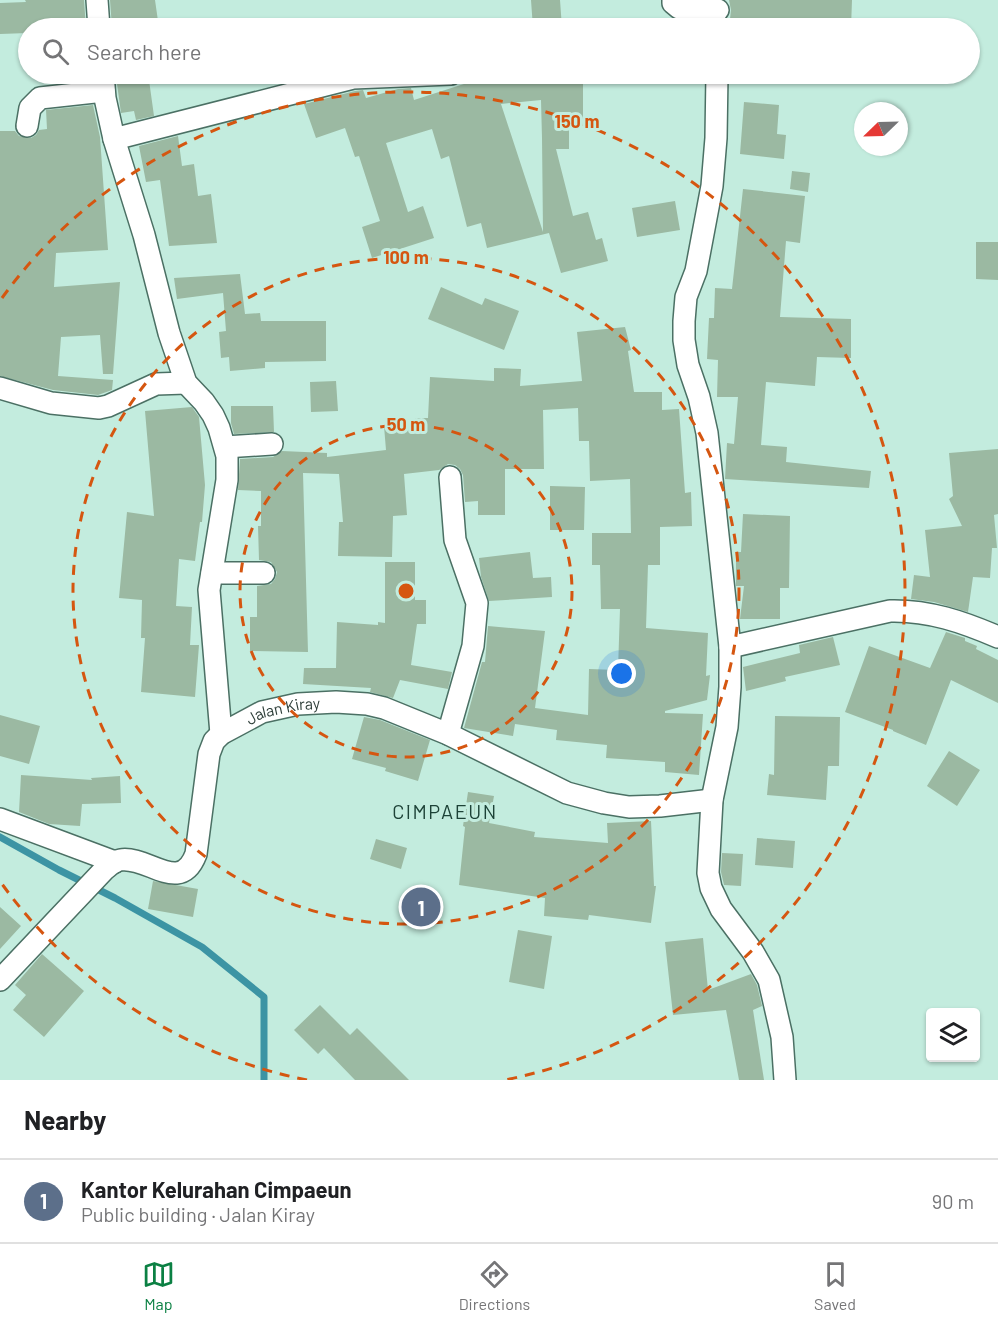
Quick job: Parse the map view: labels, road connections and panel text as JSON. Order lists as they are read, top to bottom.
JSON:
{
  "streets": {
    "street": ["Jalan Kiray"]
  },
  "districts": ["CIMPAEUN"],
  "north": "bottom left",
  "page": {
    "search": "Search here",
    "pins": "1",
    "heading": "Nearby",
    "list": [
      {
        "mark": "1",
        "name": "Kantor Kelurahan Cimpaeun",
        "note": "Public building · Jalan Kiray",
        "value": "90 m"
      }
    ],
    "nav": ["Map", "Directions", "Saved"]
  },
  "rings": ["150 m", "100 m", "50 m"]
}
